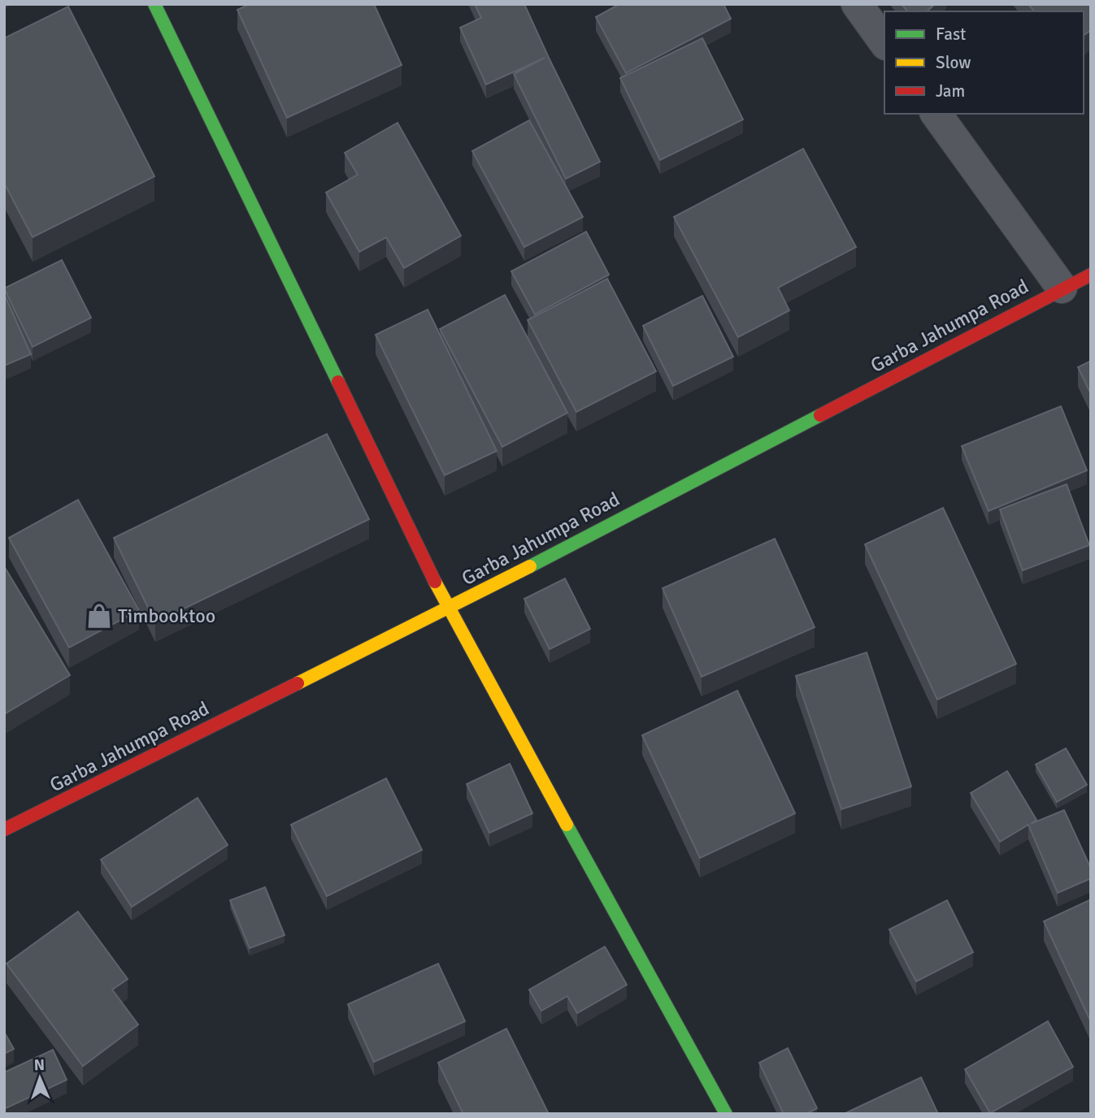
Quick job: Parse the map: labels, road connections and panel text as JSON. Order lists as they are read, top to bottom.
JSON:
{
  "streets": {
    "street": ["Garba Jahumpa Road"]
  },
  "places": {
    "shop": ["Timbooktoo"]
  },
  "legend": ["Fast", "Slow", "Jam"],
  "north": "top"
}
